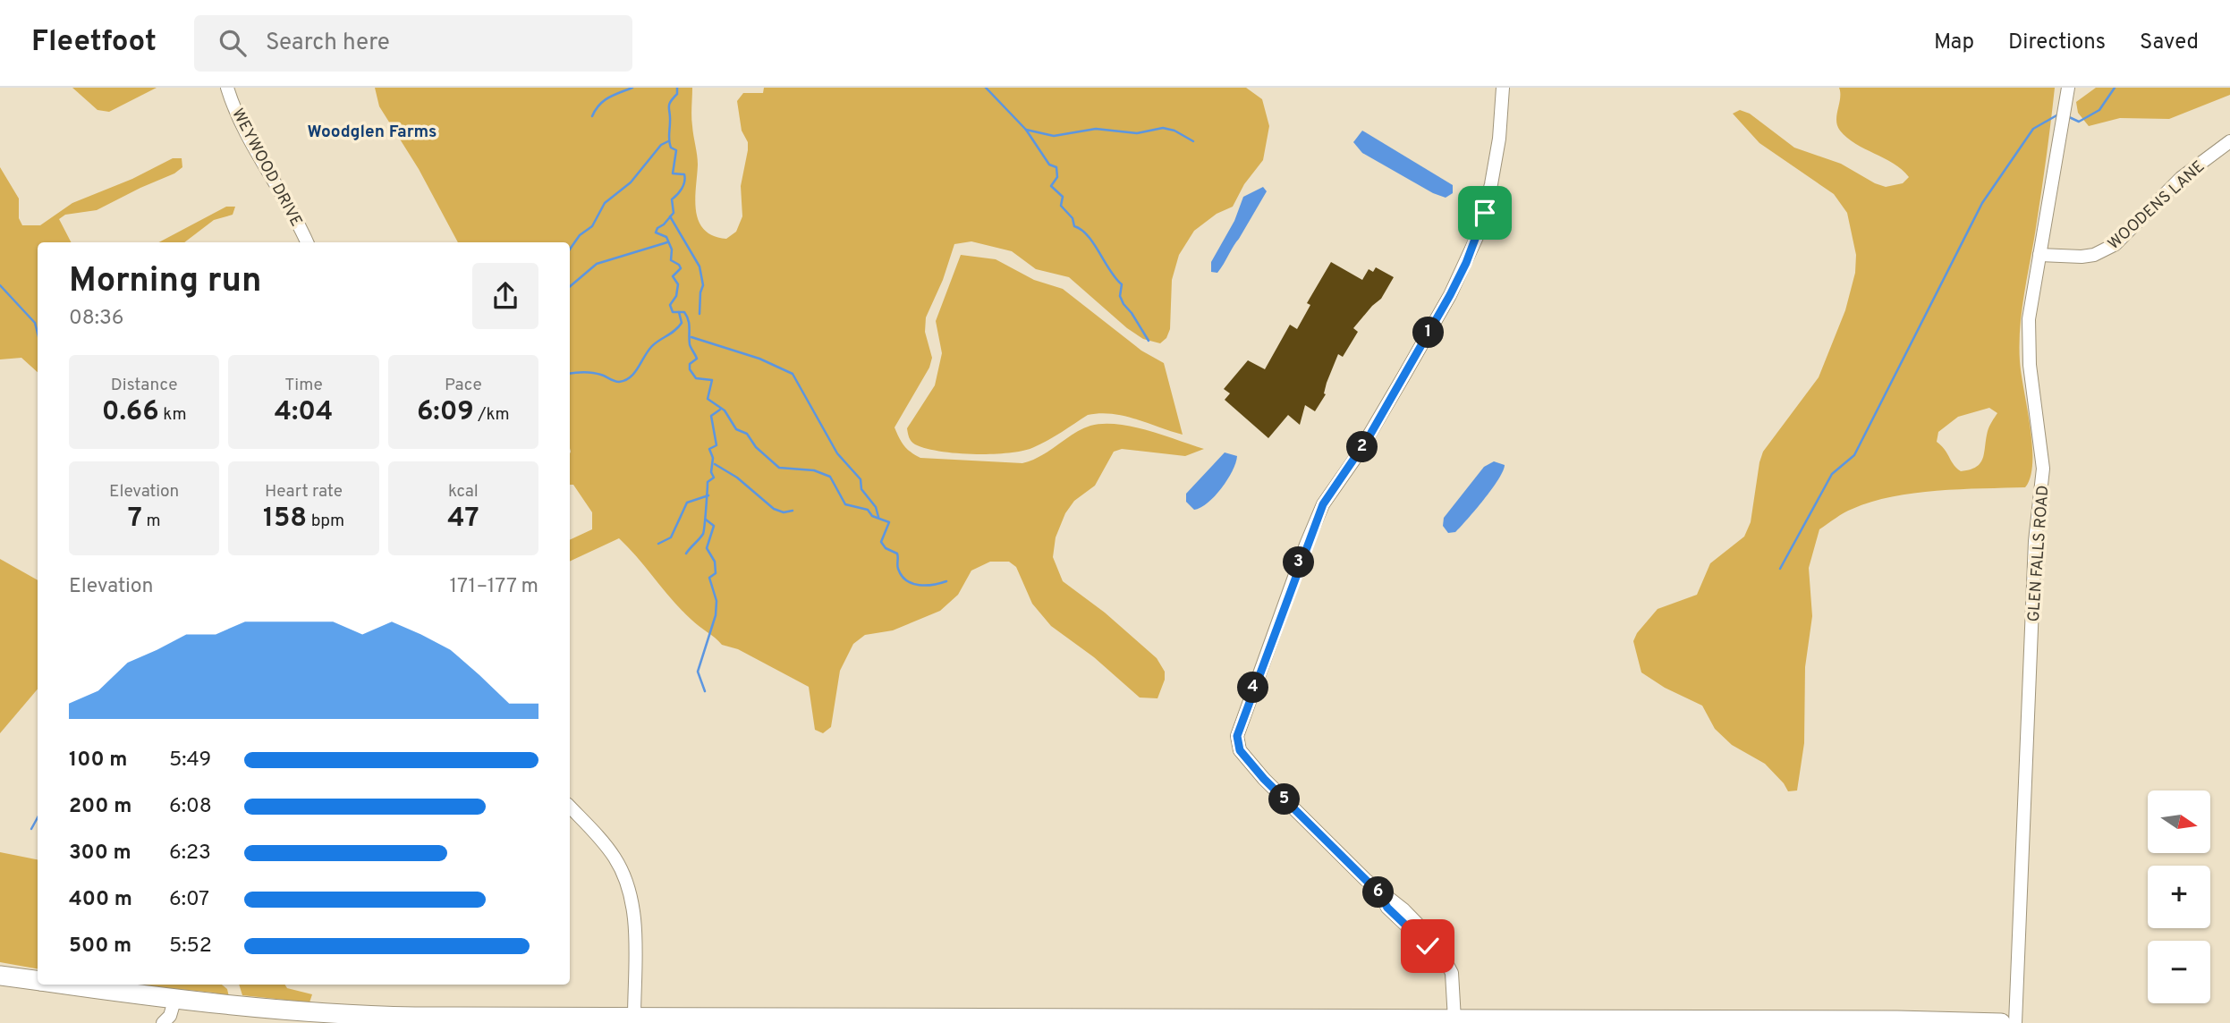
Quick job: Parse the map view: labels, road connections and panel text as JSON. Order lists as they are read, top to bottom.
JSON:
{
  "streets": {
    "street": ["WEYWOOD DRIVE", "WOODENS LANE", "GLEN FALLS ROAD"]
  },
  "crossings": [
    ["WOODENS LANE", "GLEN FALLS ROAD"]
  ],
  "districts": ["Woodglen Farms"],
  "north": "right",
  "page": {
    "header": "Fleetfoot",
    "search": "Search here",
    "nav": ["Map", "Directions", "Saved"],
    "heading": ["Morning run", "08:36"],
    "pins": [
      "1",
      "2",
      "3",
      "4",
      "5",
      "6"
    ],
    "stats": [
      ["Distance", "0.66 km"],
      ["Time", "4:04"],
      ["Pace", "6:09 /km"],
      ["Elevation", "7 m"],
      ["Heart rate", "158 bpm"],
      ["kcal", "47"]
    ],
    "chart": ["Elevation", "171–177 m"],
    "list": [
      {
        "name": "100 m",
        "note": "5:49"
      },
      {
        "name": "200 m",
        "note": "6:08"
      },
      {
        "name": "300 m",
        "note": "6:23"
      },
      {
        "name": "400 m",
        "note": "6:07"
      },
      {
        "name": "500 m",
        "note": "5:52"
      }
    ],
    "map_buttons": ["+", "−"]
  }
}
